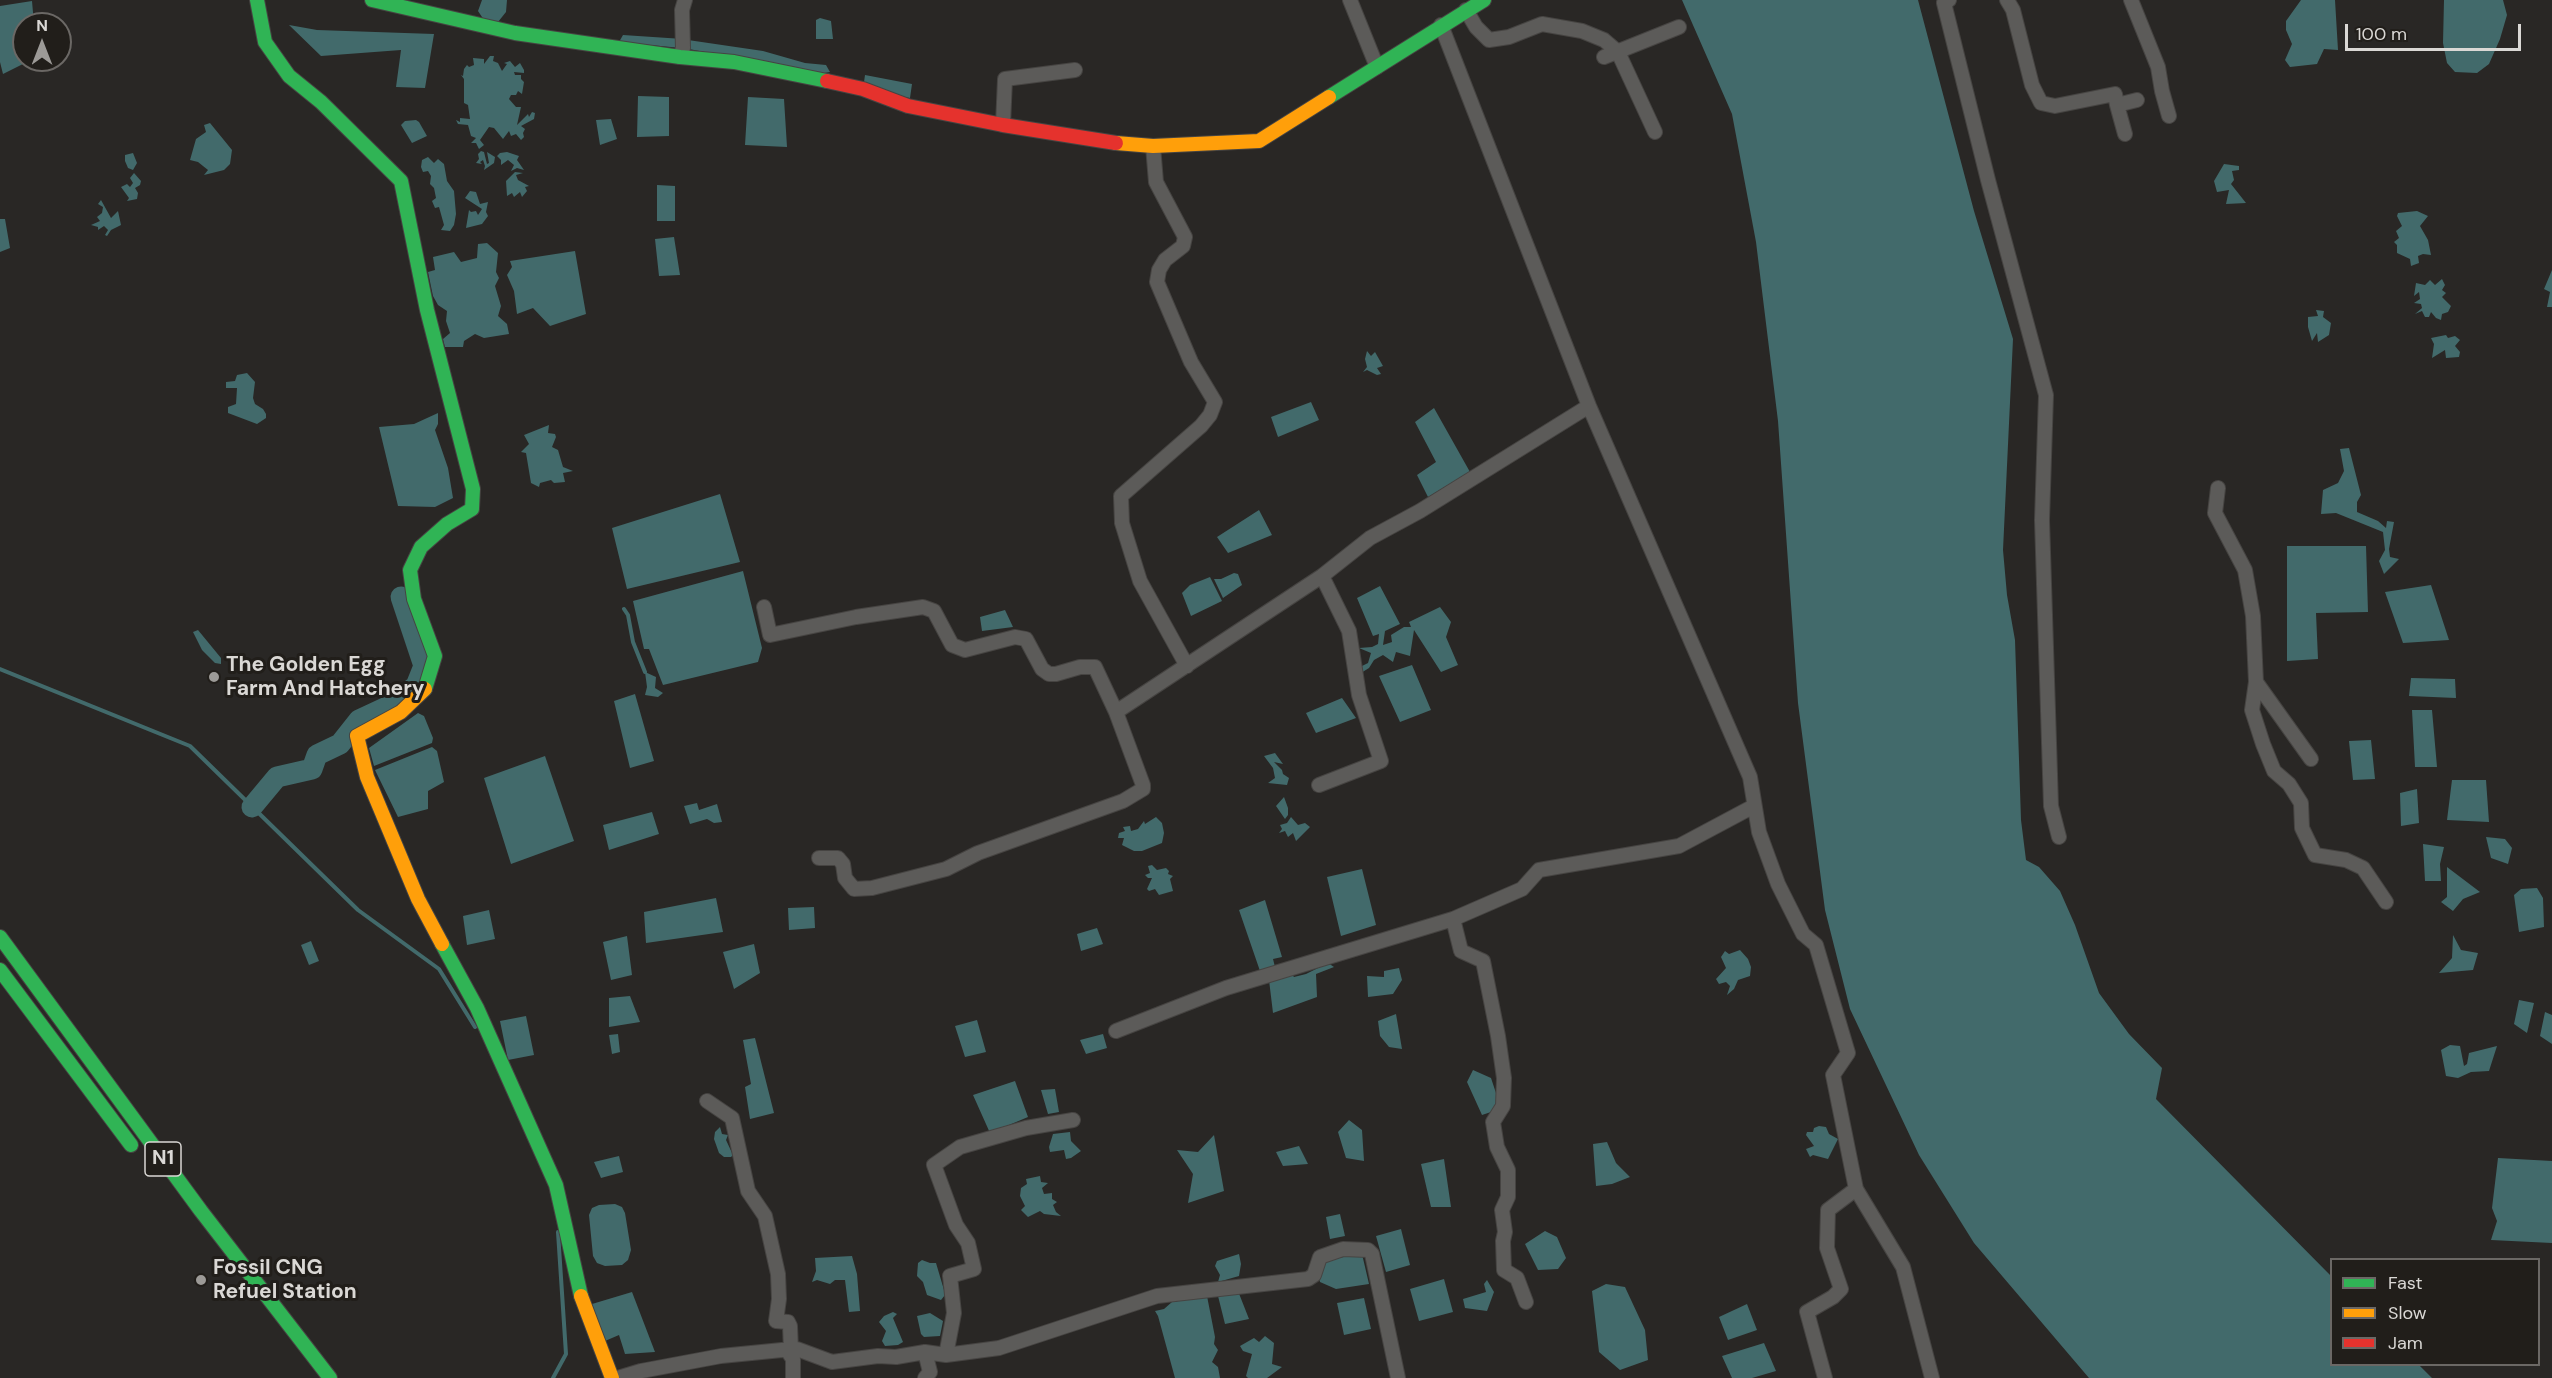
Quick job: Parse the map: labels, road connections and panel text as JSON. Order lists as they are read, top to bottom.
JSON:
{
  "streets": {
    "main road": ["N1"]
  },
  "places": ["The Golden Egg Farm And Hatchery", "Fossil CNG Refuel Station"],
  "legend": ["Fast", "Slow", "Jam"],
  "scale_bar": "100 m",
  "north": "top"
}
